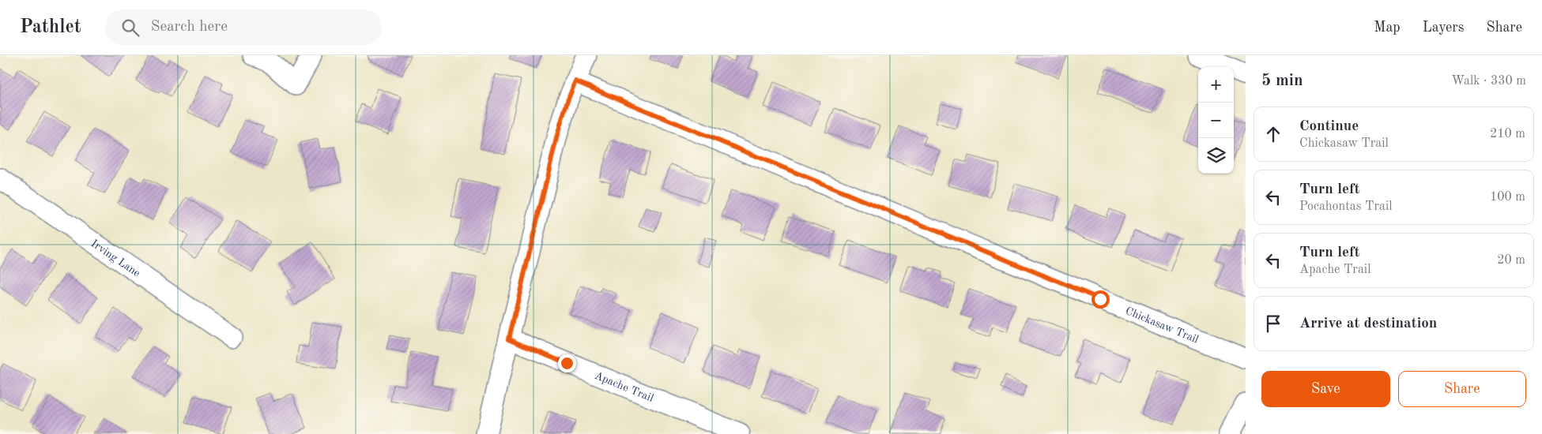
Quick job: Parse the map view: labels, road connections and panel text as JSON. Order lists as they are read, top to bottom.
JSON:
{
  "streets": {
    "street": ["Irving Lane", "Chickasaw Trail", "Apache Trail"]
  },
  "page": {
    "header": "Pathlet",
    "search": "Search here",
    "nav": ["Map", "Layers", "Share"],
    "heading": ["5 min", "Walk · 330 m"],
    "map_buttons": ["+", "−"],
    "list": [
      ["Continue", "Chickasaw Trail", "210 m"],
      ["Turn left", "Pocahontas Trail", "100 m"],
      ["Turn left", "Apache Trail", "20 m"],
      "Arrive at destination"
    ],
    "buttons": ["Save", "Share"]
  }
}
